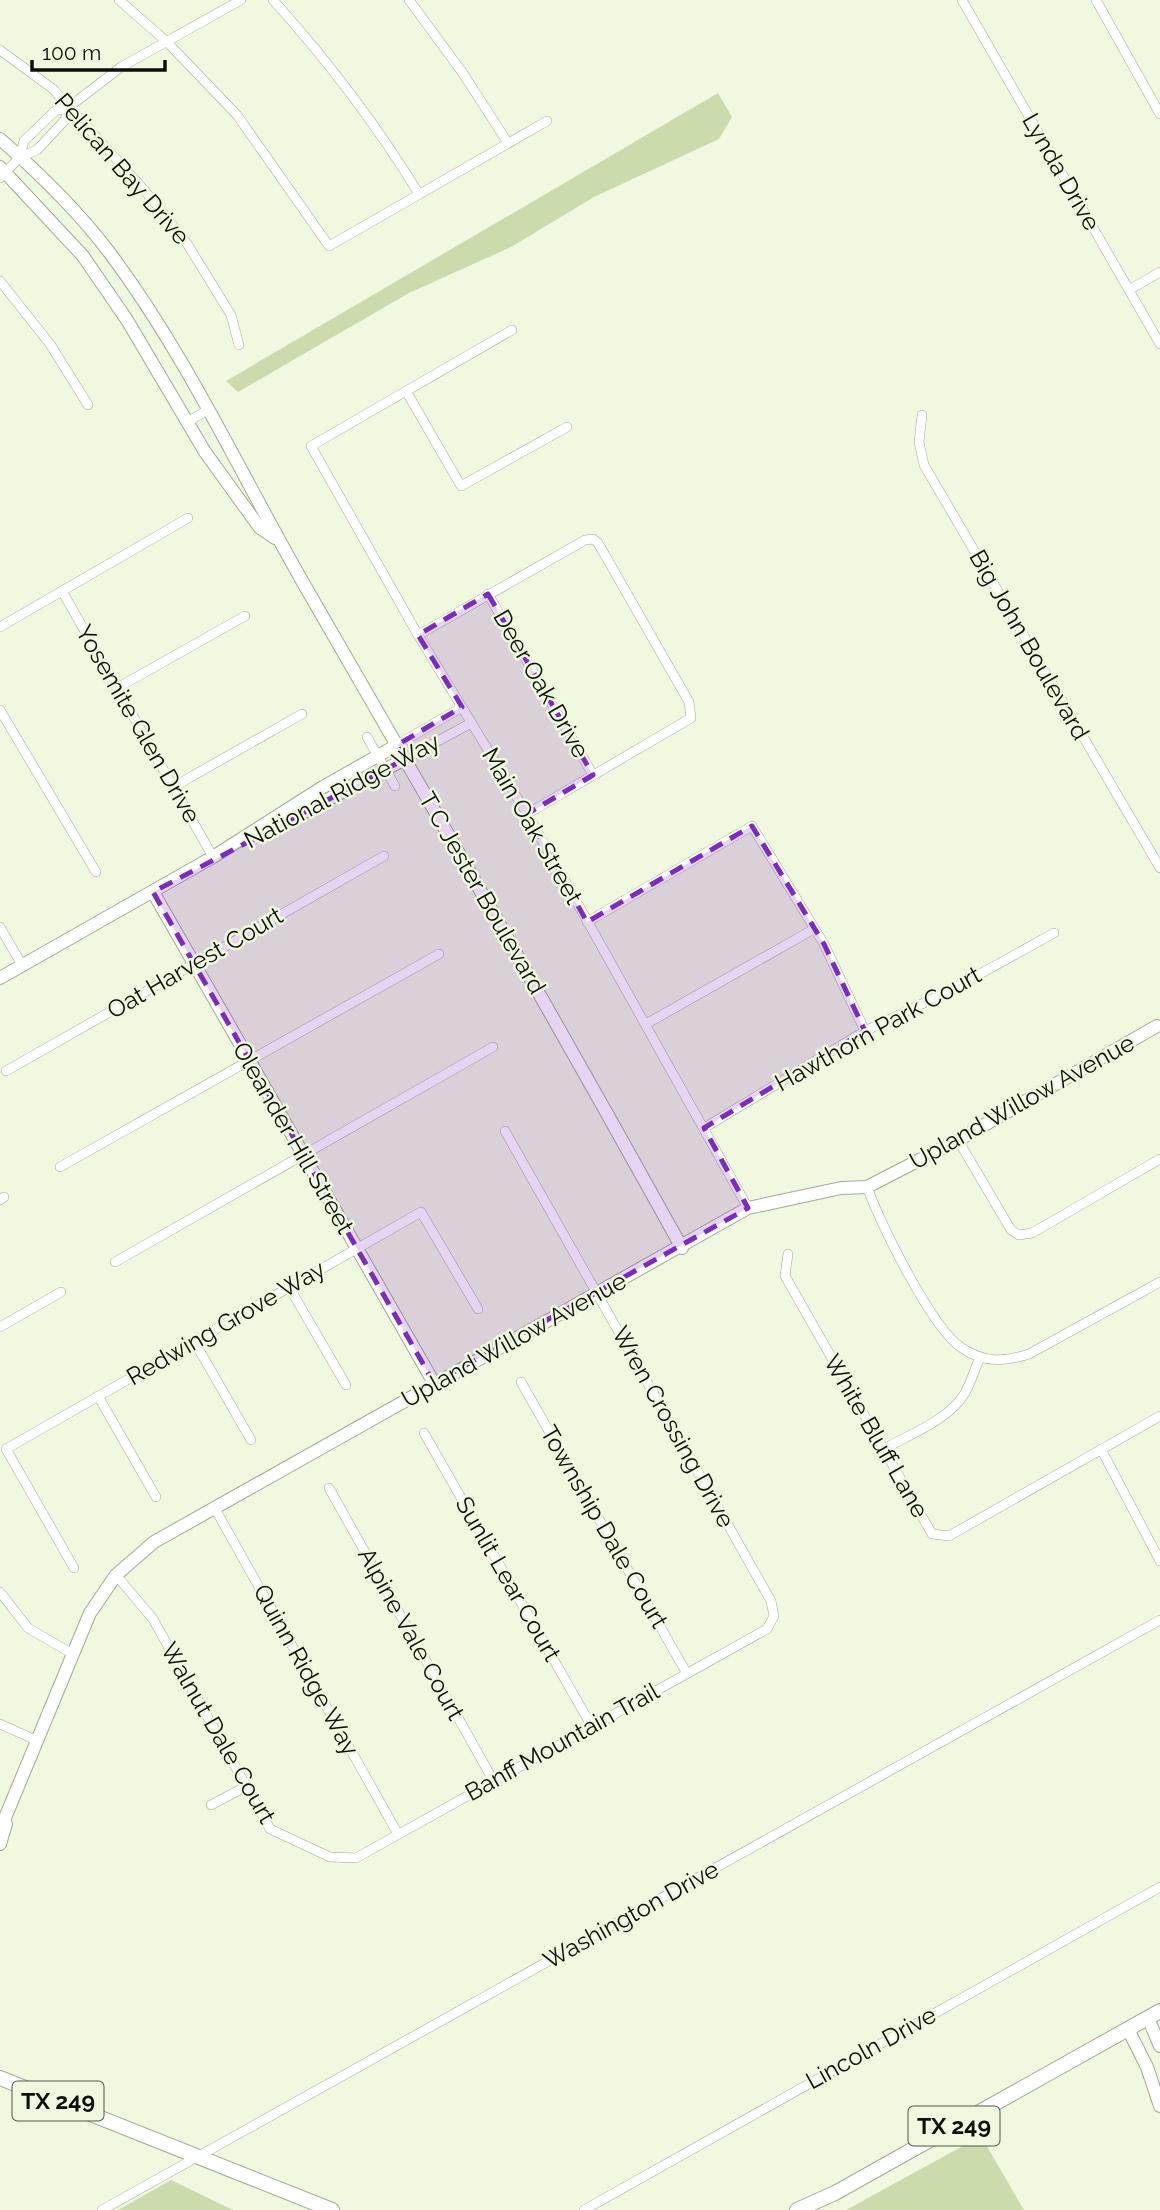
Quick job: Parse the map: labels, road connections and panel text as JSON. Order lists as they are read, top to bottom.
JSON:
{
  "streets": {
    "main road": ["TX 249"],
    "street": [
      "Pelican Bay Drive",
      "Lynda Drive",
      "Big John Boulevard",
      "Deer Oak Drive",
      "Yosemite Glen Drive",
      "National Ridge Way",
      "Main Oak Street",
      "T C Jester Boulevard",
      "Oat Harvest Court",
      "Hawthorn Park Court",
      "Upland Willow Avenue",
      "Oleander Hill Street",
      "Redwing Grove Way",
      "Wren Crossing Drive",
      "White Bluff Lane",
      "Township Dale Court",
      "Sunlit Lear Court",
      "Alpine Vale Court",
      "Quinn Ridge Way",
      "Walnut Dale Court",
      "Banff Mountain Trail",
      "Washington Drive",
      "Lincoln Drive"
    ]
  },
  "crossings": [
    ["Yosemite Glen Drive", "National Ridge Way"],
    ["National Ridge Way", "Main Oak Street"],
    ["National Ridge Way", "T C Jester Boulevard"],
    ["National Ridge Way", "Oleander Hill Street"],
    ["Main Oak Street", "Hawthorn Park Court"],
    ["Main Oak Street", "Upland Willow Avenue"],
    ["T C Jester Boulevard", "Upland Willow Avenue"],
    ["Oat Harvest Court", "Oleander Hill Street"],
    ["Upland Willow Avenue", "Oleander Hill Street"],
    ["Upland Willow Avenue", "Wren Crossing Drive"],
    ["Upland Willow Avenue", "Quinn Ridge Way"],
    ["Upland Willow Avenue", "Walnut Dale Court"],
    ["Oleander Hill Street", "Redwing Grove Way"],
    ["Wren Crossing Drive", "Banff Mountain Trail"],
    ["Township Dale Court", "Banff Mountain Trail"],
    ["Sunlit Lear Court", "Banff Mountain Trail"],
    ["Alpine Vale Court", "Banff Mountain Trail"],
    ["Quinn Ridge Way", "Banff Mountain Trail"],
    ["Walnut Dale Court", "Banff Mountain Trail"],
    ["Washington Drive", "TX 249"]
  ],
  "scale_bar": "100 m"
}
